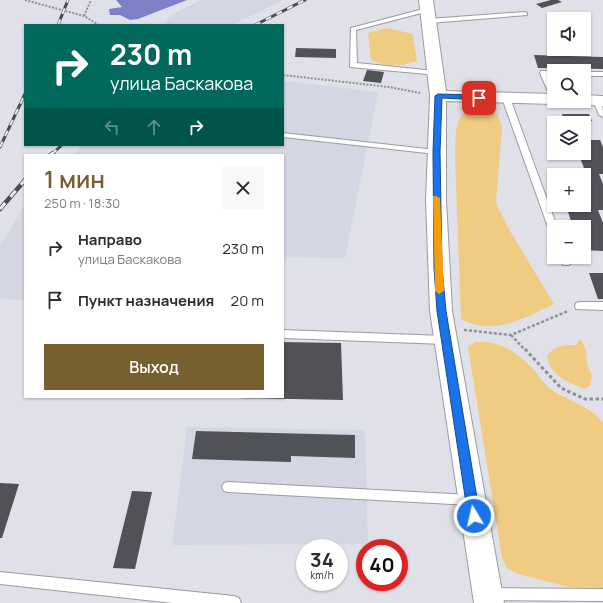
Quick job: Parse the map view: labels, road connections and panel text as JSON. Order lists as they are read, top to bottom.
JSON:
{
  "page": {
    "map_buttons": ["+", "−"],
    "turn": ["230 m", "улица Баскакова"],
    "heading": ["1 мин", "250 m · 18:30"],
    "list": [
      {
        "name": "Направо",
        "note": "улица Баскакова",
        "value": "230 m"
      },
      {
        "name": "Пункт назначения",
        "value": "20 m"
      }
    ],
    "buttons": "Выход",
    "speed": "34 km/h",
    "limit": "40"
  }
}
